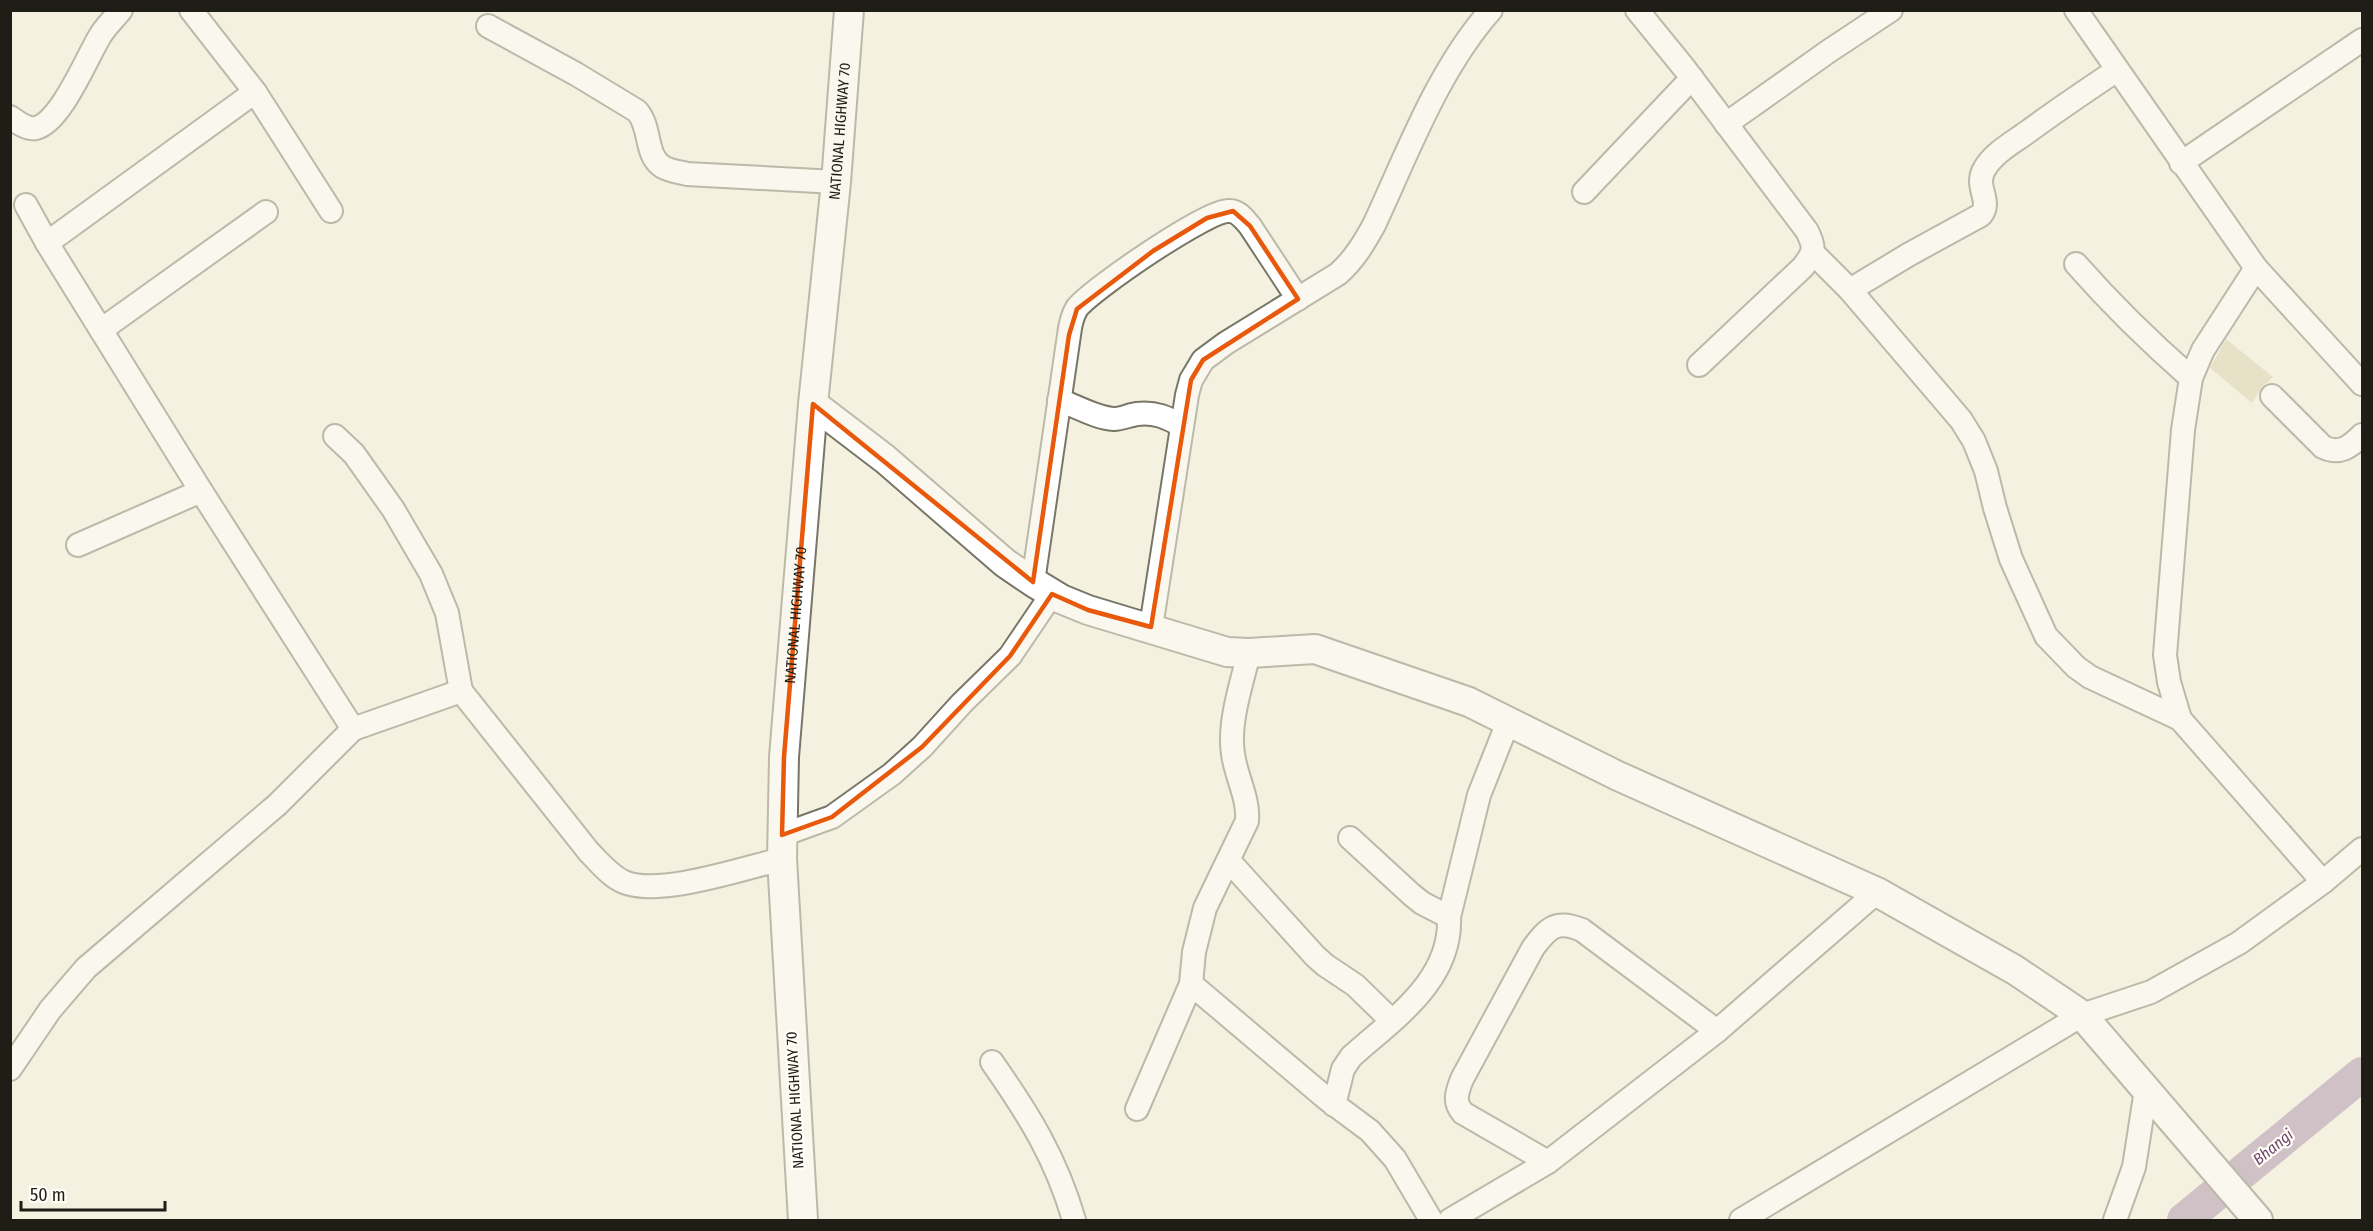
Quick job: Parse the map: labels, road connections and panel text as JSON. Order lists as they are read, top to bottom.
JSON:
{
  "streets": {
    "main road": ["NATIONAL HIGHWAY 70"]
  },
  "water": ["Bhangi"],
  "scale_bar": "50 m"
}
